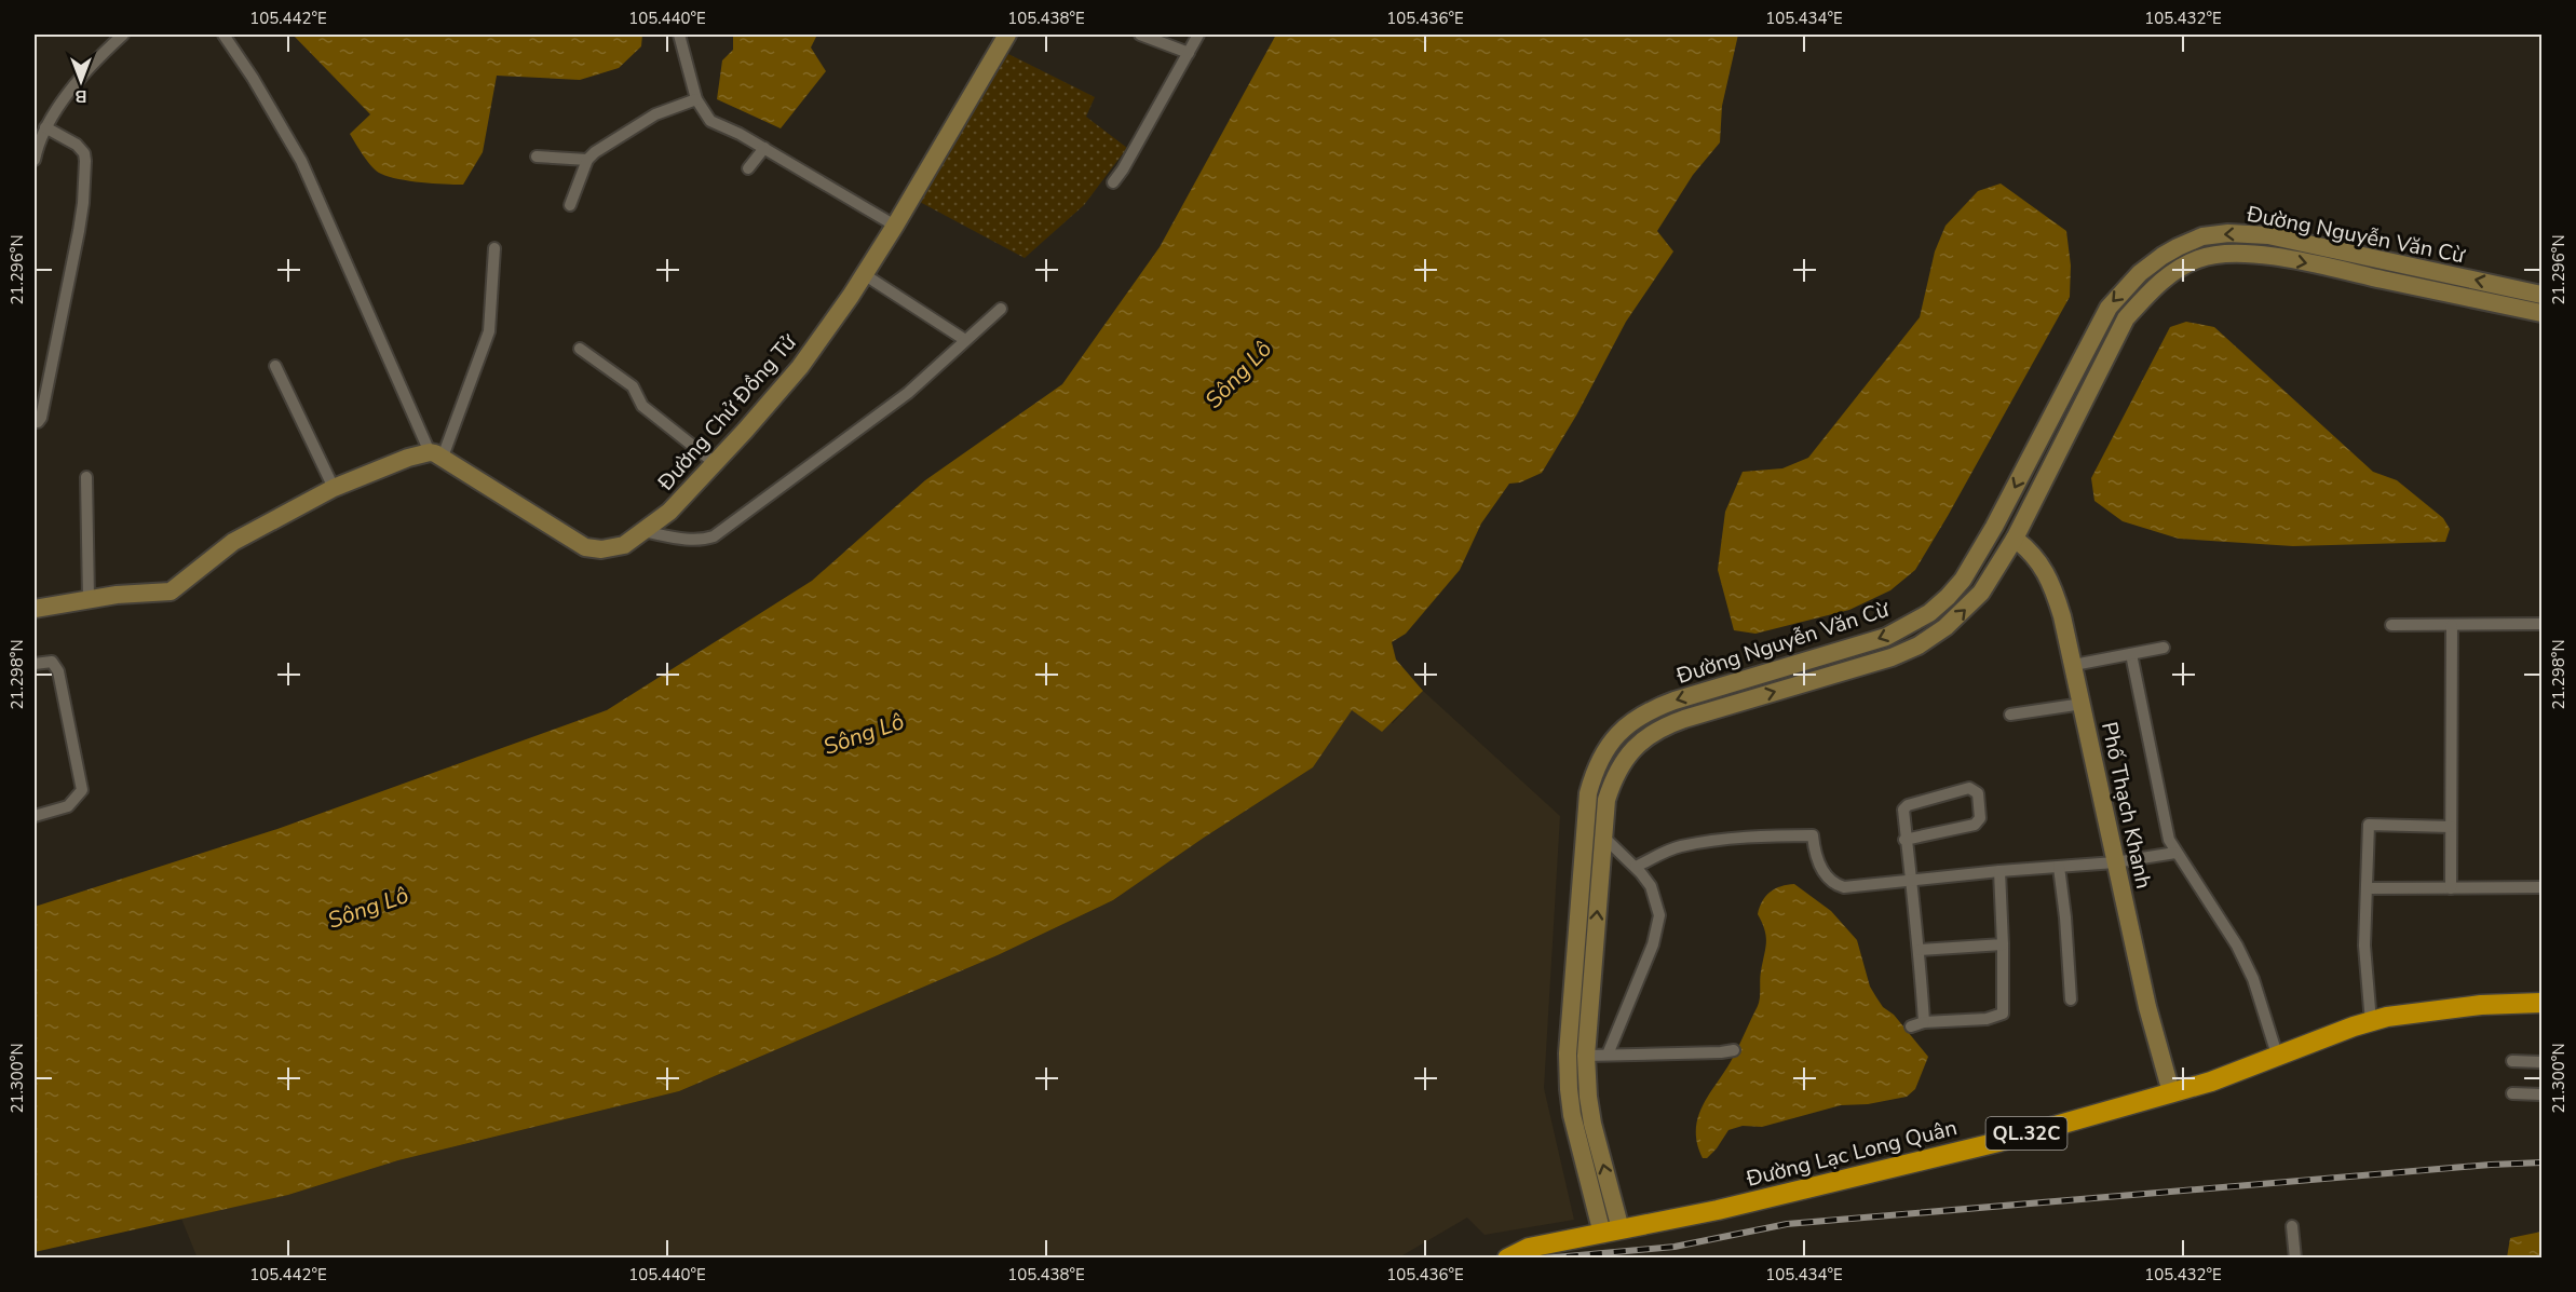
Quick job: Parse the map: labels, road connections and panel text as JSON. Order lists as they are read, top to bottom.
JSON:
{
  "streets": {
    "highway": ["QL.32C", "Đường Lạc Long Quân"],
    "main road": ["Đường Nguyễn Văn Cừ", "Đường Chử Đồng Tử", "Phố Thạch Khanh"]
  },
  "crossings": [
    ["Đường Nguyễn Văn Cừ", "Phố Thạch Khanh"],
    ["Đường Nguyễn Văn Cừ", "Đường Lạc Long Quân"],
    ["Phố Thạch Khanh", "Đường Lạc Long Quân"]
  ],
  "water": ["Sông Lô"],
  "north": "bottom",
  "coordinates": [
    "105.442°E",
    "105.440°E",
    "105.438°E",
    "105.436°E",
    "105.434°E",
    "105.432°E",
    "21.296°N",
    "21.298°N",
    "21.300°N"
  ]
}
